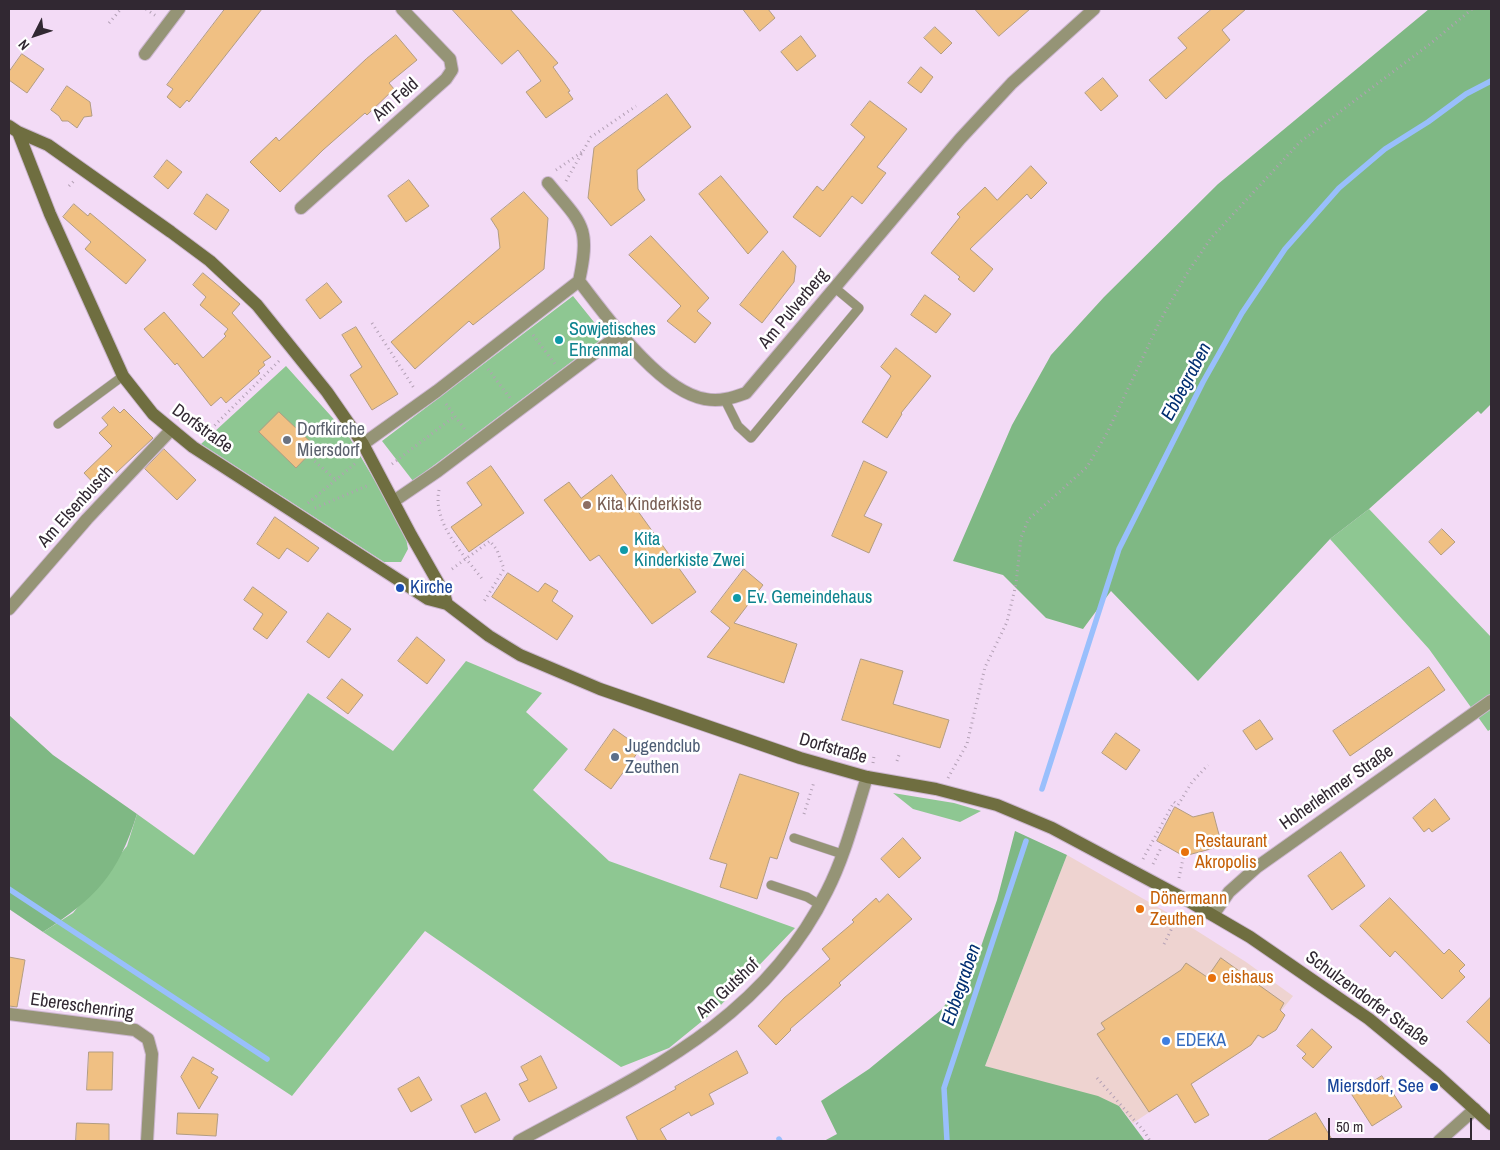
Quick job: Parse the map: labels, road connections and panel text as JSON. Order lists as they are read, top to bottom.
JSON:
{
  "streets": {
    "main road": ["Dorfstraße", "Schulzendorfer Straße"],
    "street": [
      "Am Feld",
      "Am Pulverberg",
      "Am Elsenbusch",
      "Hoherlehmer Straße",
      "Am Gutshof",
      "Ebereschenring"
    ]
  },
  "crossings": [
    ["Dorfstraße", "Am Elsenbusch"],
    ["Dorfstraße", "Hoherlehmer Straße"],
    ["Dorfstraße", "Am Gutshof"],
    ["Dorfstraße", "Schulzendorfer Straße"],
    ["Hoherlehmer Straße", "Schulzendorfer Straße"]
  ],
  "water": ["Ebbegraben"],
  "places": [
    "Sowjetisches Ehrenmal",
    "Dorfkirche Miersdorf",
    "Kita Kinderkiste",
    "Kita Kinderkiste Zwei",
    "Kirche",
    "Ev. Gemeindehaus",
    "Jugendclub Zeuthen",
    "Restaurant Akropolis",
    "Dönermann Zeuthen",
    "eishaus",
    "EDEKA",
    "Miersdorf, See"
  ],
  "scale_bar": "50 m",
  "north": "bottom left"
}
